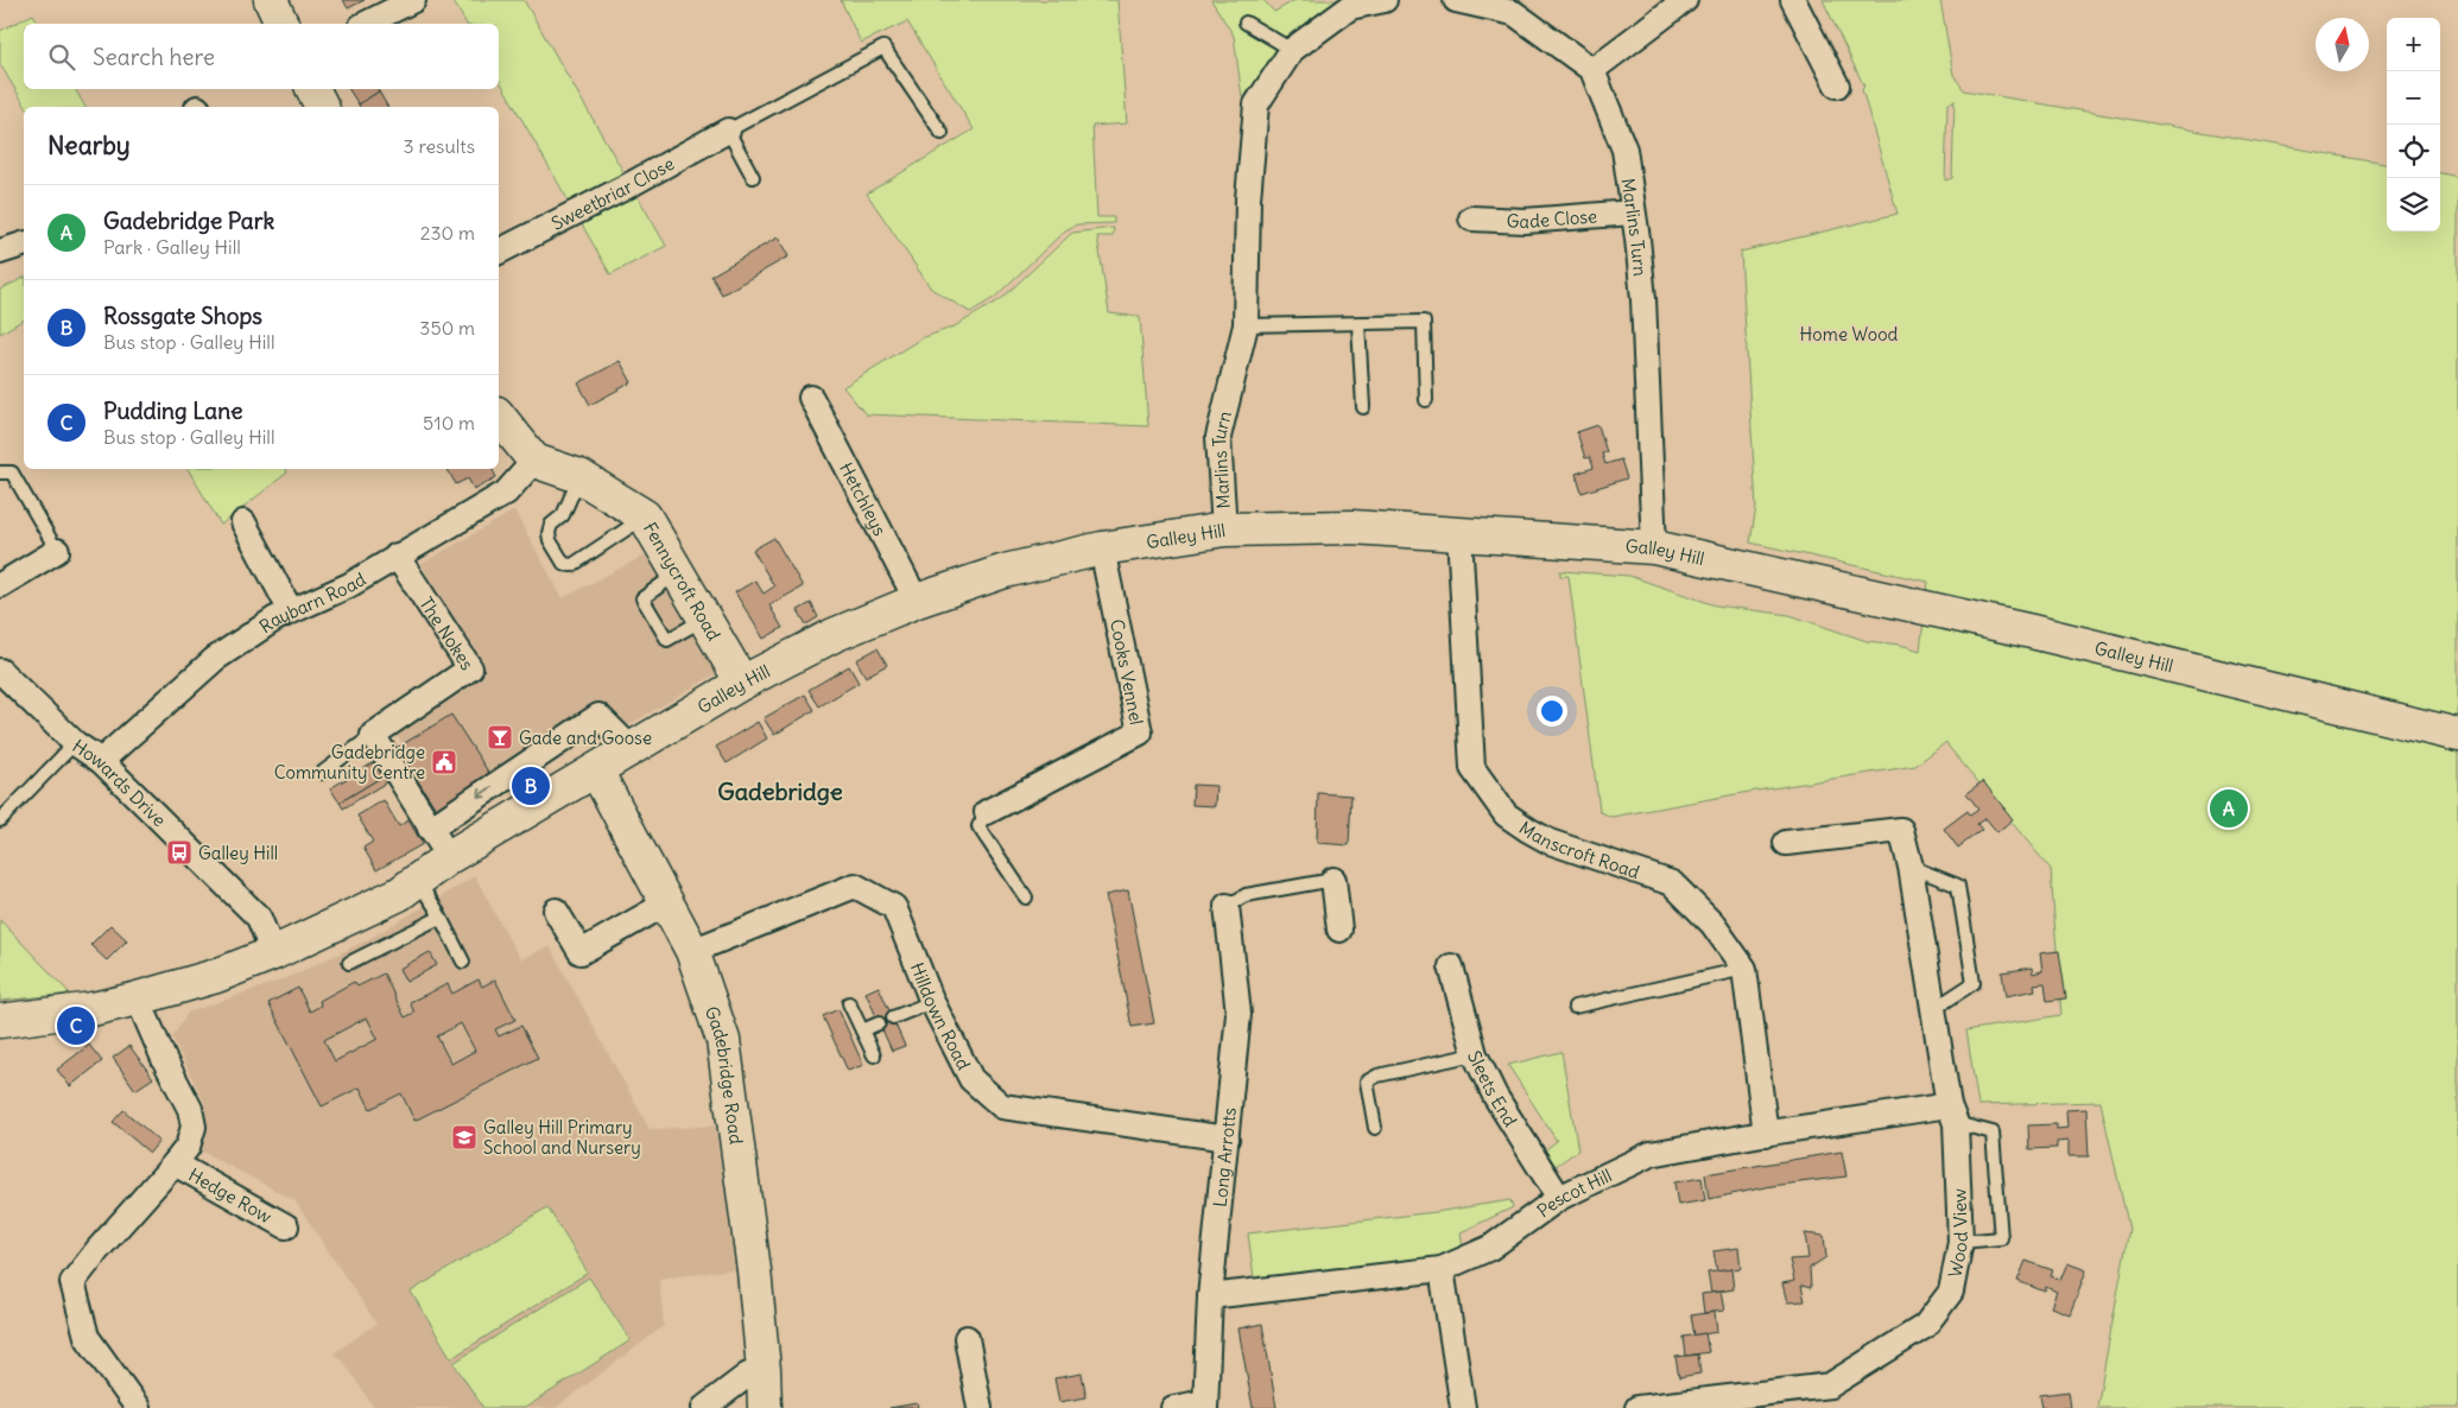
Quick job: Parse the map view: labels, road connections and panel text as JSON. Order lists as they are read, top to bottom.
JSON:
{
  "streets": {
    "street": [
      "Sweetbriar Close",
      "Gade Close",
      "Marlins Turn",
      "Hetchleys",
      "Galley Hill",
      "Fennycroft Road",
      "Raybarn Road",
      "The Nokes",
      "Cooks Vennel",
      "Howards Drive",
      "Manscroft Road",
      "Hilldown Road",
      "Gadebridge Road",
      "Sleets End",
      "Long Arrotts",
      "Pescot Hill",
      "Hedge Row",
      "Wood View"
    ]
  },
  "crossings": [
    ["Gade Close", "Marlins Turn"],
    ["Marlins Turn", "Galley Hill"],
    ["Hetchleys", "Galley Hill"],
    ["Galley Hill", "Fennycroft Road"],
    ["Galley Hill", "Cooks Vennel"],
    ["Galley Hill", "Howards Drive"],
    ["Galley Hill", "Manscroft Road"],
    ["Galley Hill", "Gadebridge Road"],
    ["Fennycroft Road", "Raybarn Road"],
    ["Raybarn Road", "The Nokes"],
    ["Raybarn Road", "Howards Drive"],
    ["Manscroft Road", "Pescot Hill"],
    ["Hilldown Road", "Gadebridge Road"],
    ["Hilldown Road", "Long Arrotts"],
    ["Sleets End", "Pescot Hill"],
    ["Long Arrotts", "Pescot Hill"],
    ["Pescot Hill", "Wood View"]
  ],
  "districts": ["Gadebridge"],
  "parks": ["Home Wood"],
  "places": {
    "bar": ["Gade and Goose"],
    "public building": ["Gadebridge Community Centre"],
    "bus stop": ["Galley Hill"],
    "school or university": ["Galley Hill Primary School and Nursery"]
  },
  "north": "top",
  "page": {
    "map_buttons": ["+", "−"],
    "search": "Search here",
    "heading": ["Nearby", "3 results"],
    "list": [
      {
        "mark": "A",
        "name": "Gadebridge Park",
        "note": "Park · Galley Hill",
        "value": "230 m"
      },
      {
        "mark": "B",
        "name": "Rossgate Shops",
        "note": "Bus stop · Galley Hill",
        "value": "350 m"
      },
      {
        "mark": "C",
        "name": "Pudding Lane",
        "note": "Bus stop · Galley Hill",
        "value": "510 m"
      }
    ],
    "pins": ["B", "A", "C"]
  }
}
